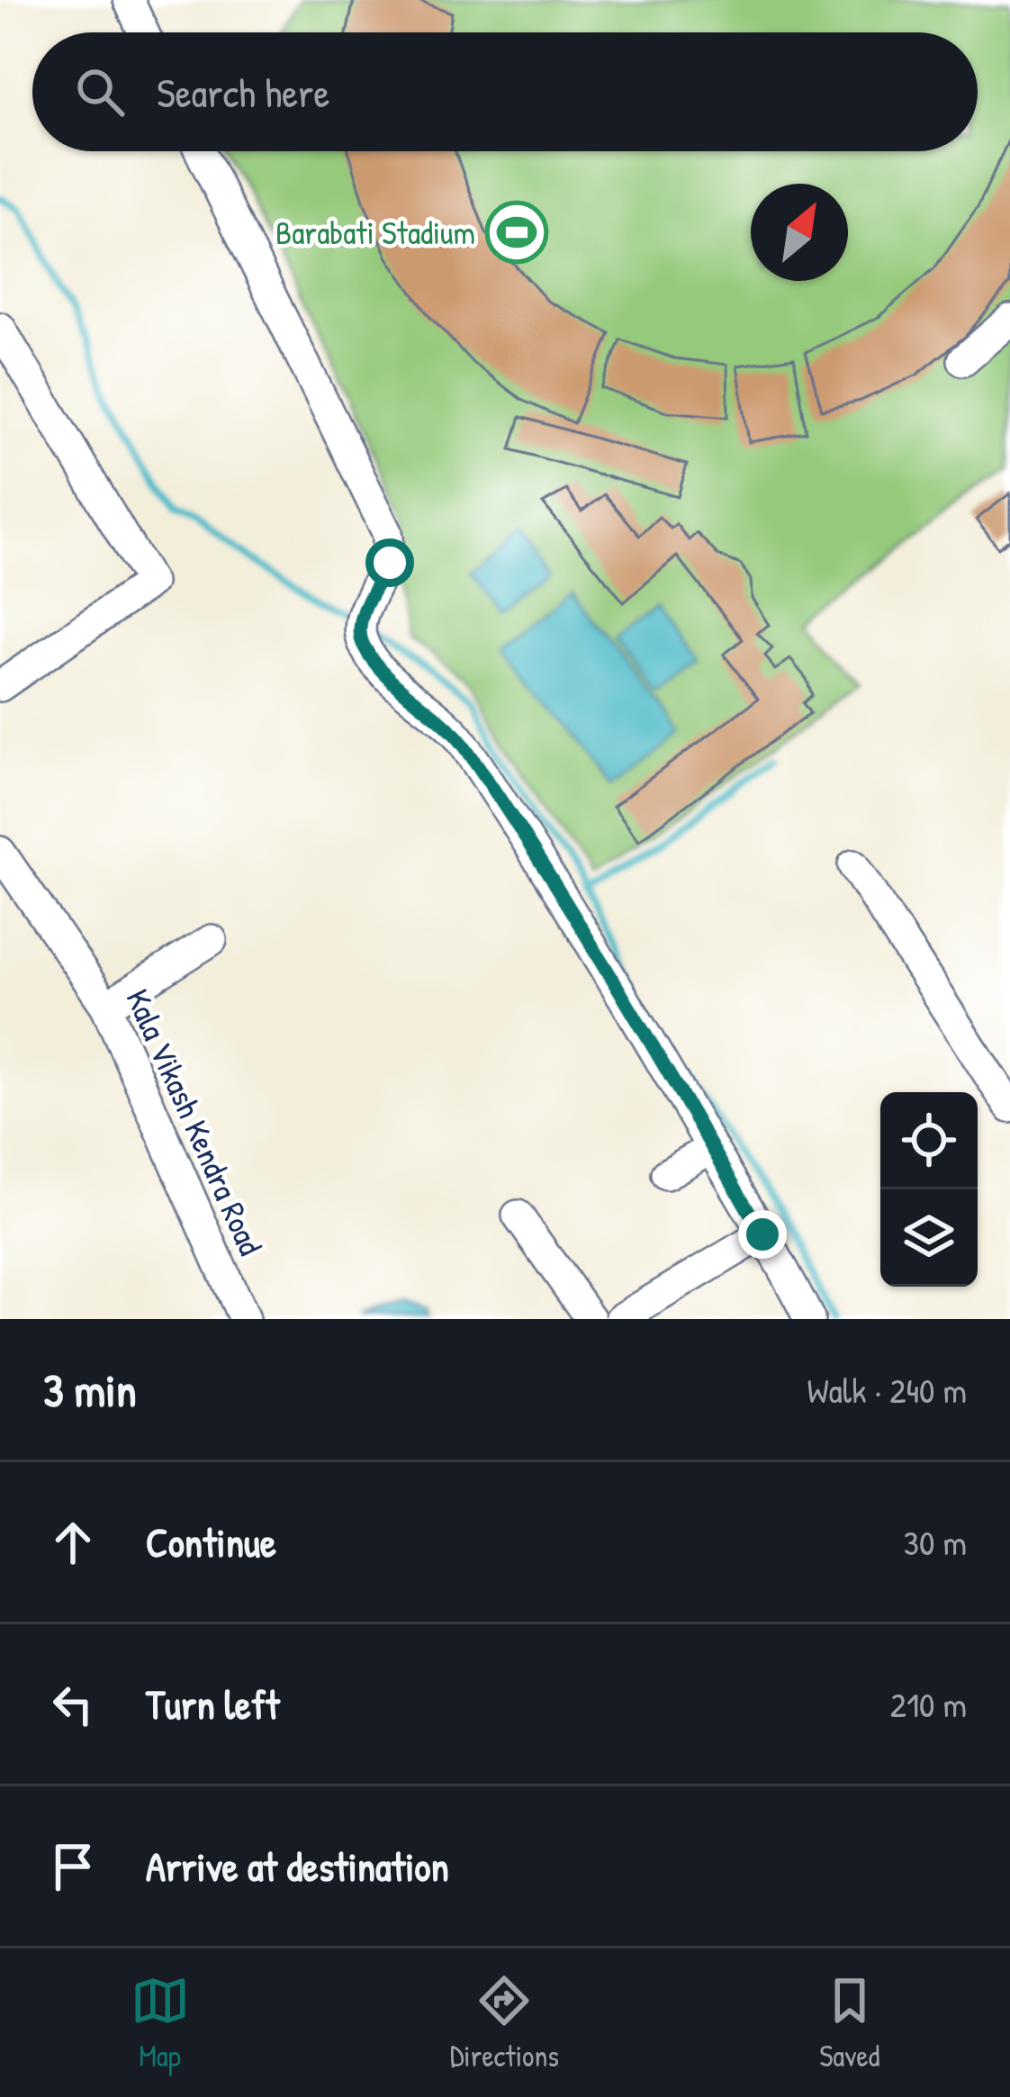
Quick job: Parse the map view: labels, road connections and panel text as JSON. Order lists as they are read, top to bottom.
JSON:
{
  "streets": {
    "street": ["Kala Vikash Kendra Road"]
  },
  "places": {
    "sports": ["Barabati Stadium"]
  },
  "north": "top right",
  "page": {
    "search": "Search here",
    "heading": ["3 min", "Walk · 240 m"],
    "list": [
      ["Continue", "30 m"],
      ["Turn left", "210 m"],
      "Arrive at destination"
    ],
    "nav": ["Map", "Directions", "Saved"]
  }
}
